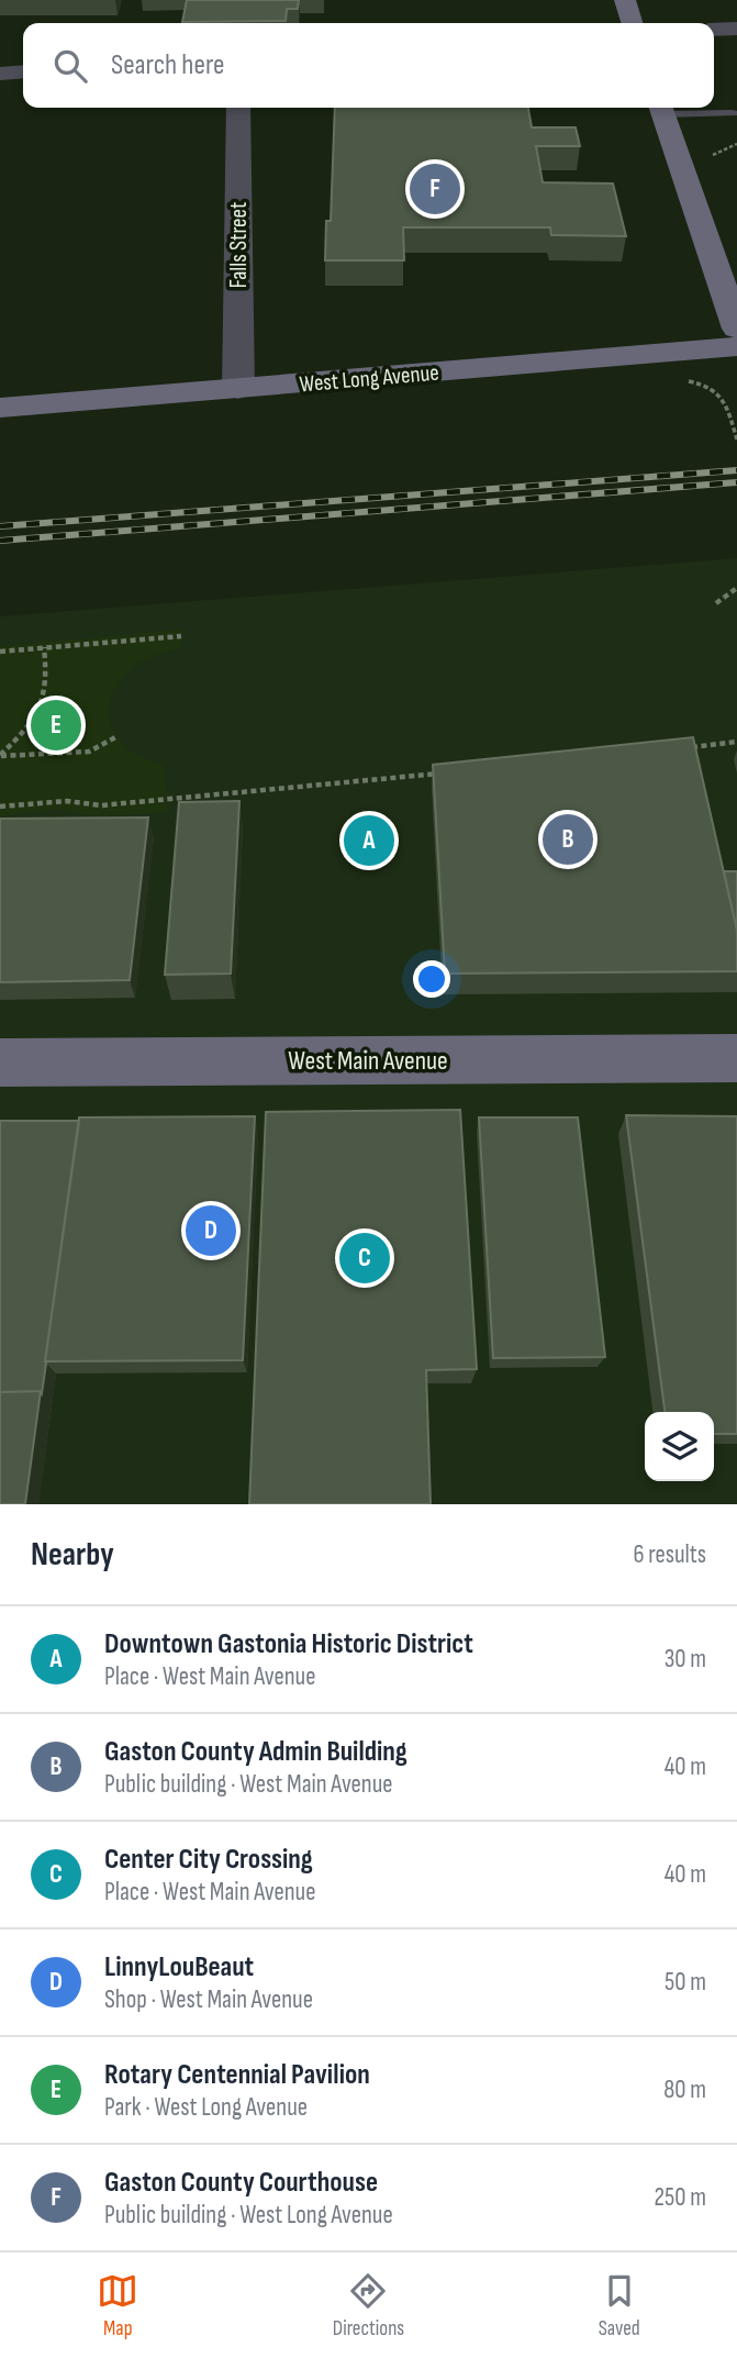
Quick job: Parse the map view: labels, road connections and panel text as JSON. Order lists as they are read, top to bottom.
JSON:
{
  "streets": {
    "main road": ["West Long Avenue", "West Main Avenue"],
    "street": ["Falls Street"]
  },
  "crossings": [
    ["Falls Street", "West Long Avenue"]
  ],
  "page": {
    "search": "Search here",
    "pins": [
      "F",
      "E",
      "B",
      "A",
      "D",
      "C"
    ],
    "heading": ["Nearby", "6 results"],
    "list": [
      {
        "mark": "A",
        "name": "Downtown Gastonia Historic District",
        "note": "Place · West Main Avenue",
        "value": "30 m"
      },
      {
        "mark": "B",
        "name": "Gaston County Admin Building",
        "note": "Public building · West Main Avenue",
        "value": "40 m"
      },
      {
        "mark": "C",
        "name": "Center City Crossing",
        "note": "Place · West Main Avenue",
        "value": "40 m"
      },
      {
        "mark": "D",
        "name": "LinnyLouBeaut",
        "note": "Shop · West Main Avenue",
        "value": "50 m"
      },
      {
        "mark": "E",
        "name": "Rotary Centennial Pavilion",
        "note": "Park · West Long Avenue",
        "value": "80 m"
      },
      {
        "mark": "F",
        "name": "Gaston County Courthouse",
        "note": "Public building · West Long Avenue",
        "value": "250 m"
      }
    ],
    "nav": ["Map", "Directions", "Saved"]
  }
}
